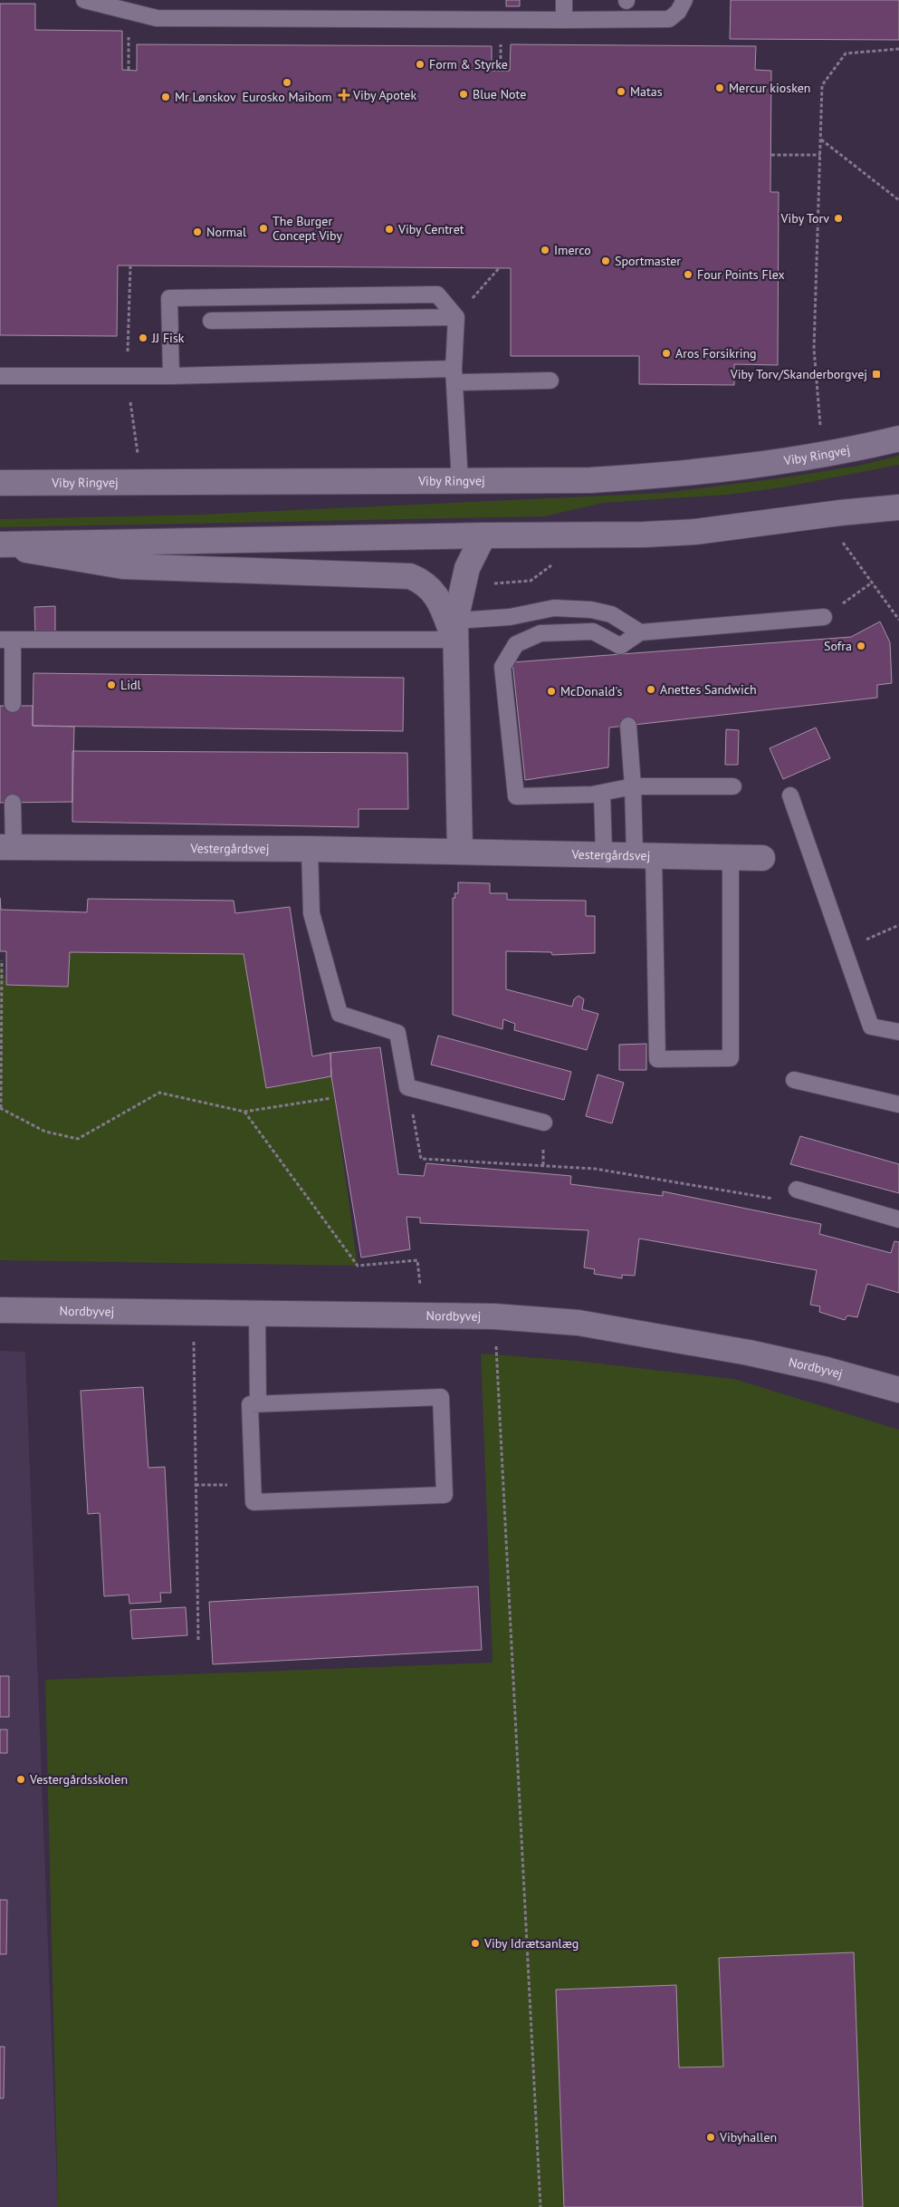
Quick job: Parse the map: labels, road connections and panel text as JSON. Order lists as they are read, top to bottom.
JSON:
{
  "streets": {
    "street": ["Viby Ringvej", "Vestergårdsvej", "Nordbyvej"]
  },
  "places": {
    "other": [
      "Form & Styrke",
      "Eurosko Maibom",
      "Mercur kiosken",
      "Matas",
      "Blue Note",
      "Mr Lønskov",
      "Viby Torv",
      "The Burger Concept Viby",
      "Viby Centret",
      "Normal",
      "Imerco",
      "Sportmaster",
      "Four Points Flex",
      "JJ Fisk",
      "Aros Forsikring",
      "Sofra",
      "Lidl",
      "Anettes Sandwich",
      "McDonald's",
      "Vestergårdsskolen",
      "Viby Idrætsanlæg",
      "Vibyhallen"
    ],
    "health": ["Viby Apotek"],
    "transit": ["Viby Torv/Skanderborgvej"]
  }
}
